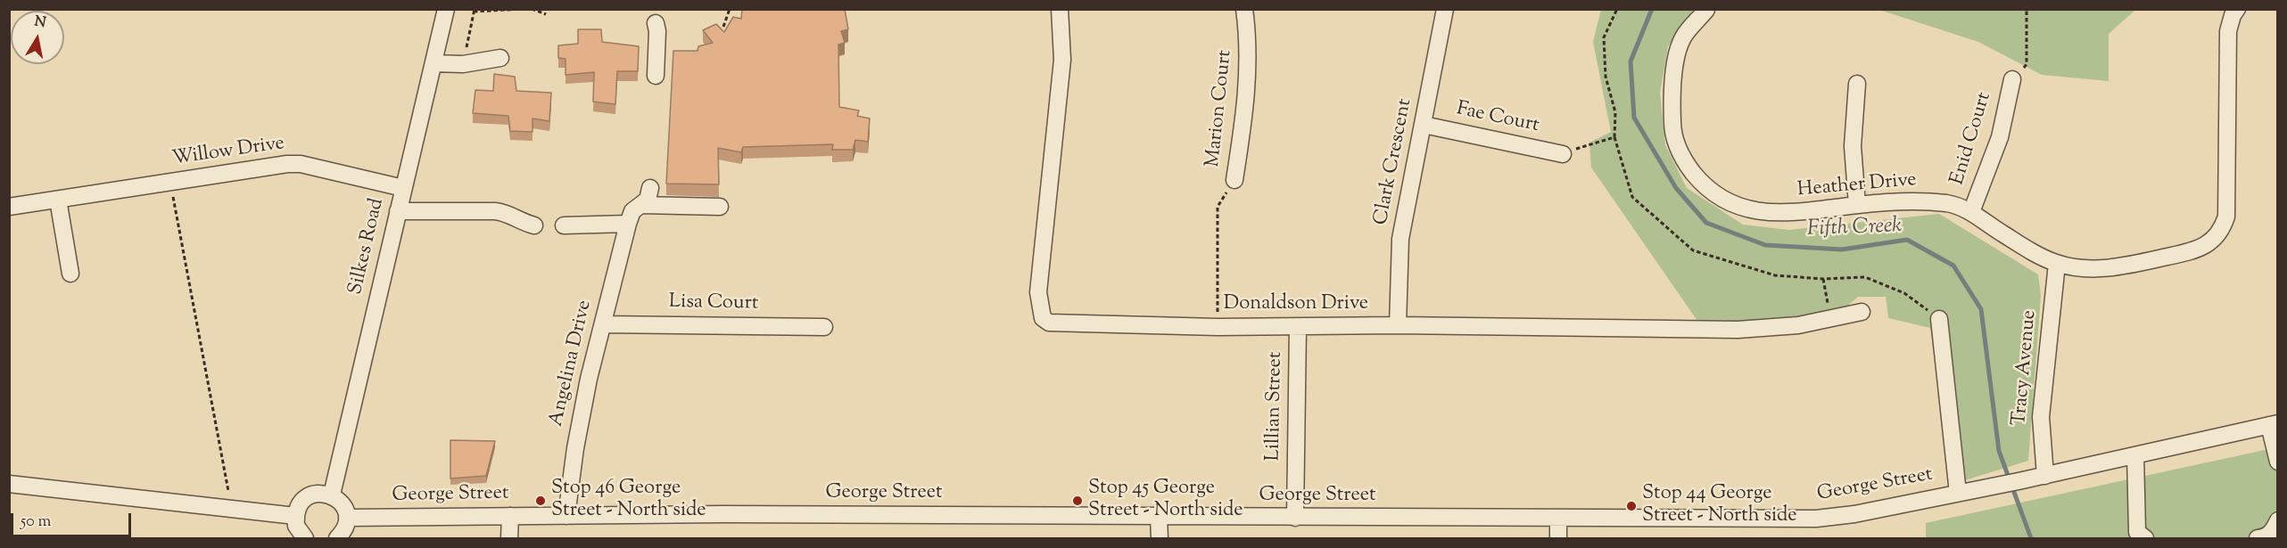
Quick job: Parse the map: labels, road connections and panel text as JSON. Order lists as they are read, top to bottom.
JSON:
{
  "streets": {
    "street": [
      "Marion Court",
      "Fae Court",
      "Enid Court",
      "Willow Drive",
      "Clark Crescent",
      "Heather Drive",
      "Silkes Road",
      "Lisa Court",
      "Donaldson Drive",
      "Angelina Drive",
      "Tracy Avenue",
      "Lillian Street",
      "George Street"
    ]
  },
  "crossings": [
    ["Fae Court", "Clark Crescent"],
    ["Enid Court", "Heather Drive"],
    ["Willow Drive", "Silkes Road"],
    ["Clark Crescent", "Donaldson Drive"],
    ["Heather Drive", "Tracy Avenue"],
    ["Lisa Court", "Angelina Drive"],
    ["Donaldson Drive", "Lillian Street"],
    ["Angelina Drive", "George Street"],
    ["Tracy Avenue", "George Street"],
    ["Lillian Street", "George Street"]
  ],
  "water": ["Fifth Creek"],
  "places": ["Stop 46 George Street - North side", "Stop 45 George Street - North side", "Stop 44 George Street - North side"],
  "scale_bar": "50 m",
  "north": "top"
}
